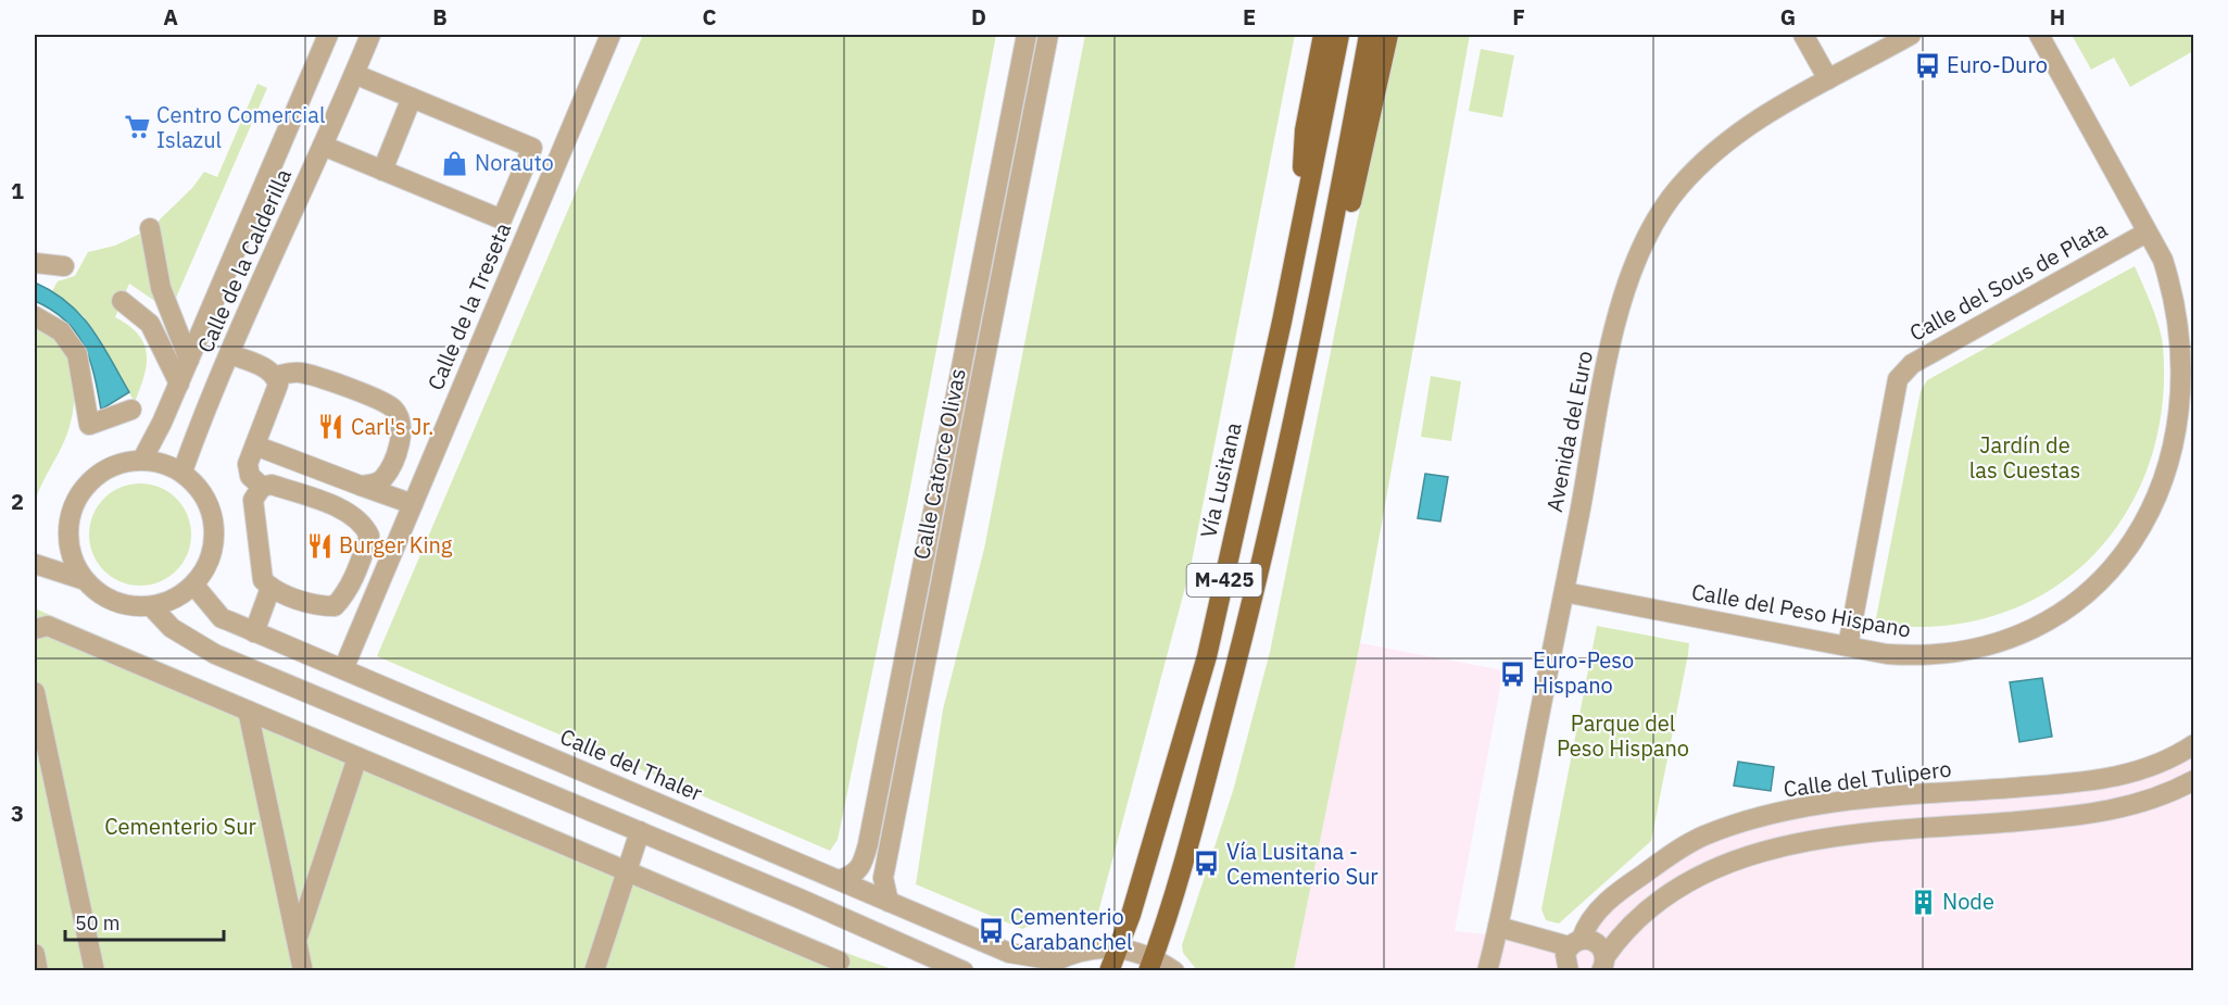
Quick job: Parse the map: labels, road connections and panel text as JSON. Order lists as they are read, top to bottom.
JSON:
{
  "streets": {
    "main road": ["Vía Lusitana", "M-425"],
    "street": [
      "Calle de la Calderilla",
      "Calle del Sous de Plata",
      "Calle de la Treseta",
      "Avenida del Euro",
      "Calle Catorce Olivas",
      "Calle del Peso Hispano",
      "Calle del Thaler",
      "Calle del Tulipero"
    ]
  },
  "crossings": [
    ["Calle de la Calderilla", "Calle del Thaler"],
    ["Calle del Sous de Plata", "Calle del Peso Hispano"],
    ["Calle de la Treseta", "Calle del Thaler"],
    ["Avenida del Euro", "Calle del Peso Hispano"],
    ["Calle Catorce Olivas", "Calle del Thaler"],
    ["Vía Lusitana", "M-425"]
  ],
  "parks": ["Jardín de las Cuestas", "Parque del Peso Hispano", "Cementerio Sur"],
  "places": {
    "bus stop": [
      "Euro-Duro",
      "Euro-Peso Hispano",
      "Vía Lusitana - Cementerio Sur",
      "Cementerio Carabanchel"
    ],
    "supermarket": ["Centro Comercial Islazul"],
    "shop": ["Norauto"],
    "restaurant": ["Carl's Jr.", "Burger King"],
    "building": ["Node"]
  },
  "scale_bar": "50 m",
  "grid": {
    "columns": [
      "A",
      "B",
      "C",
      "D",
      "E",
      "F",
      "G",
      "H"
    ],
    "rows": ["1", "2", "3"]
  }
}
